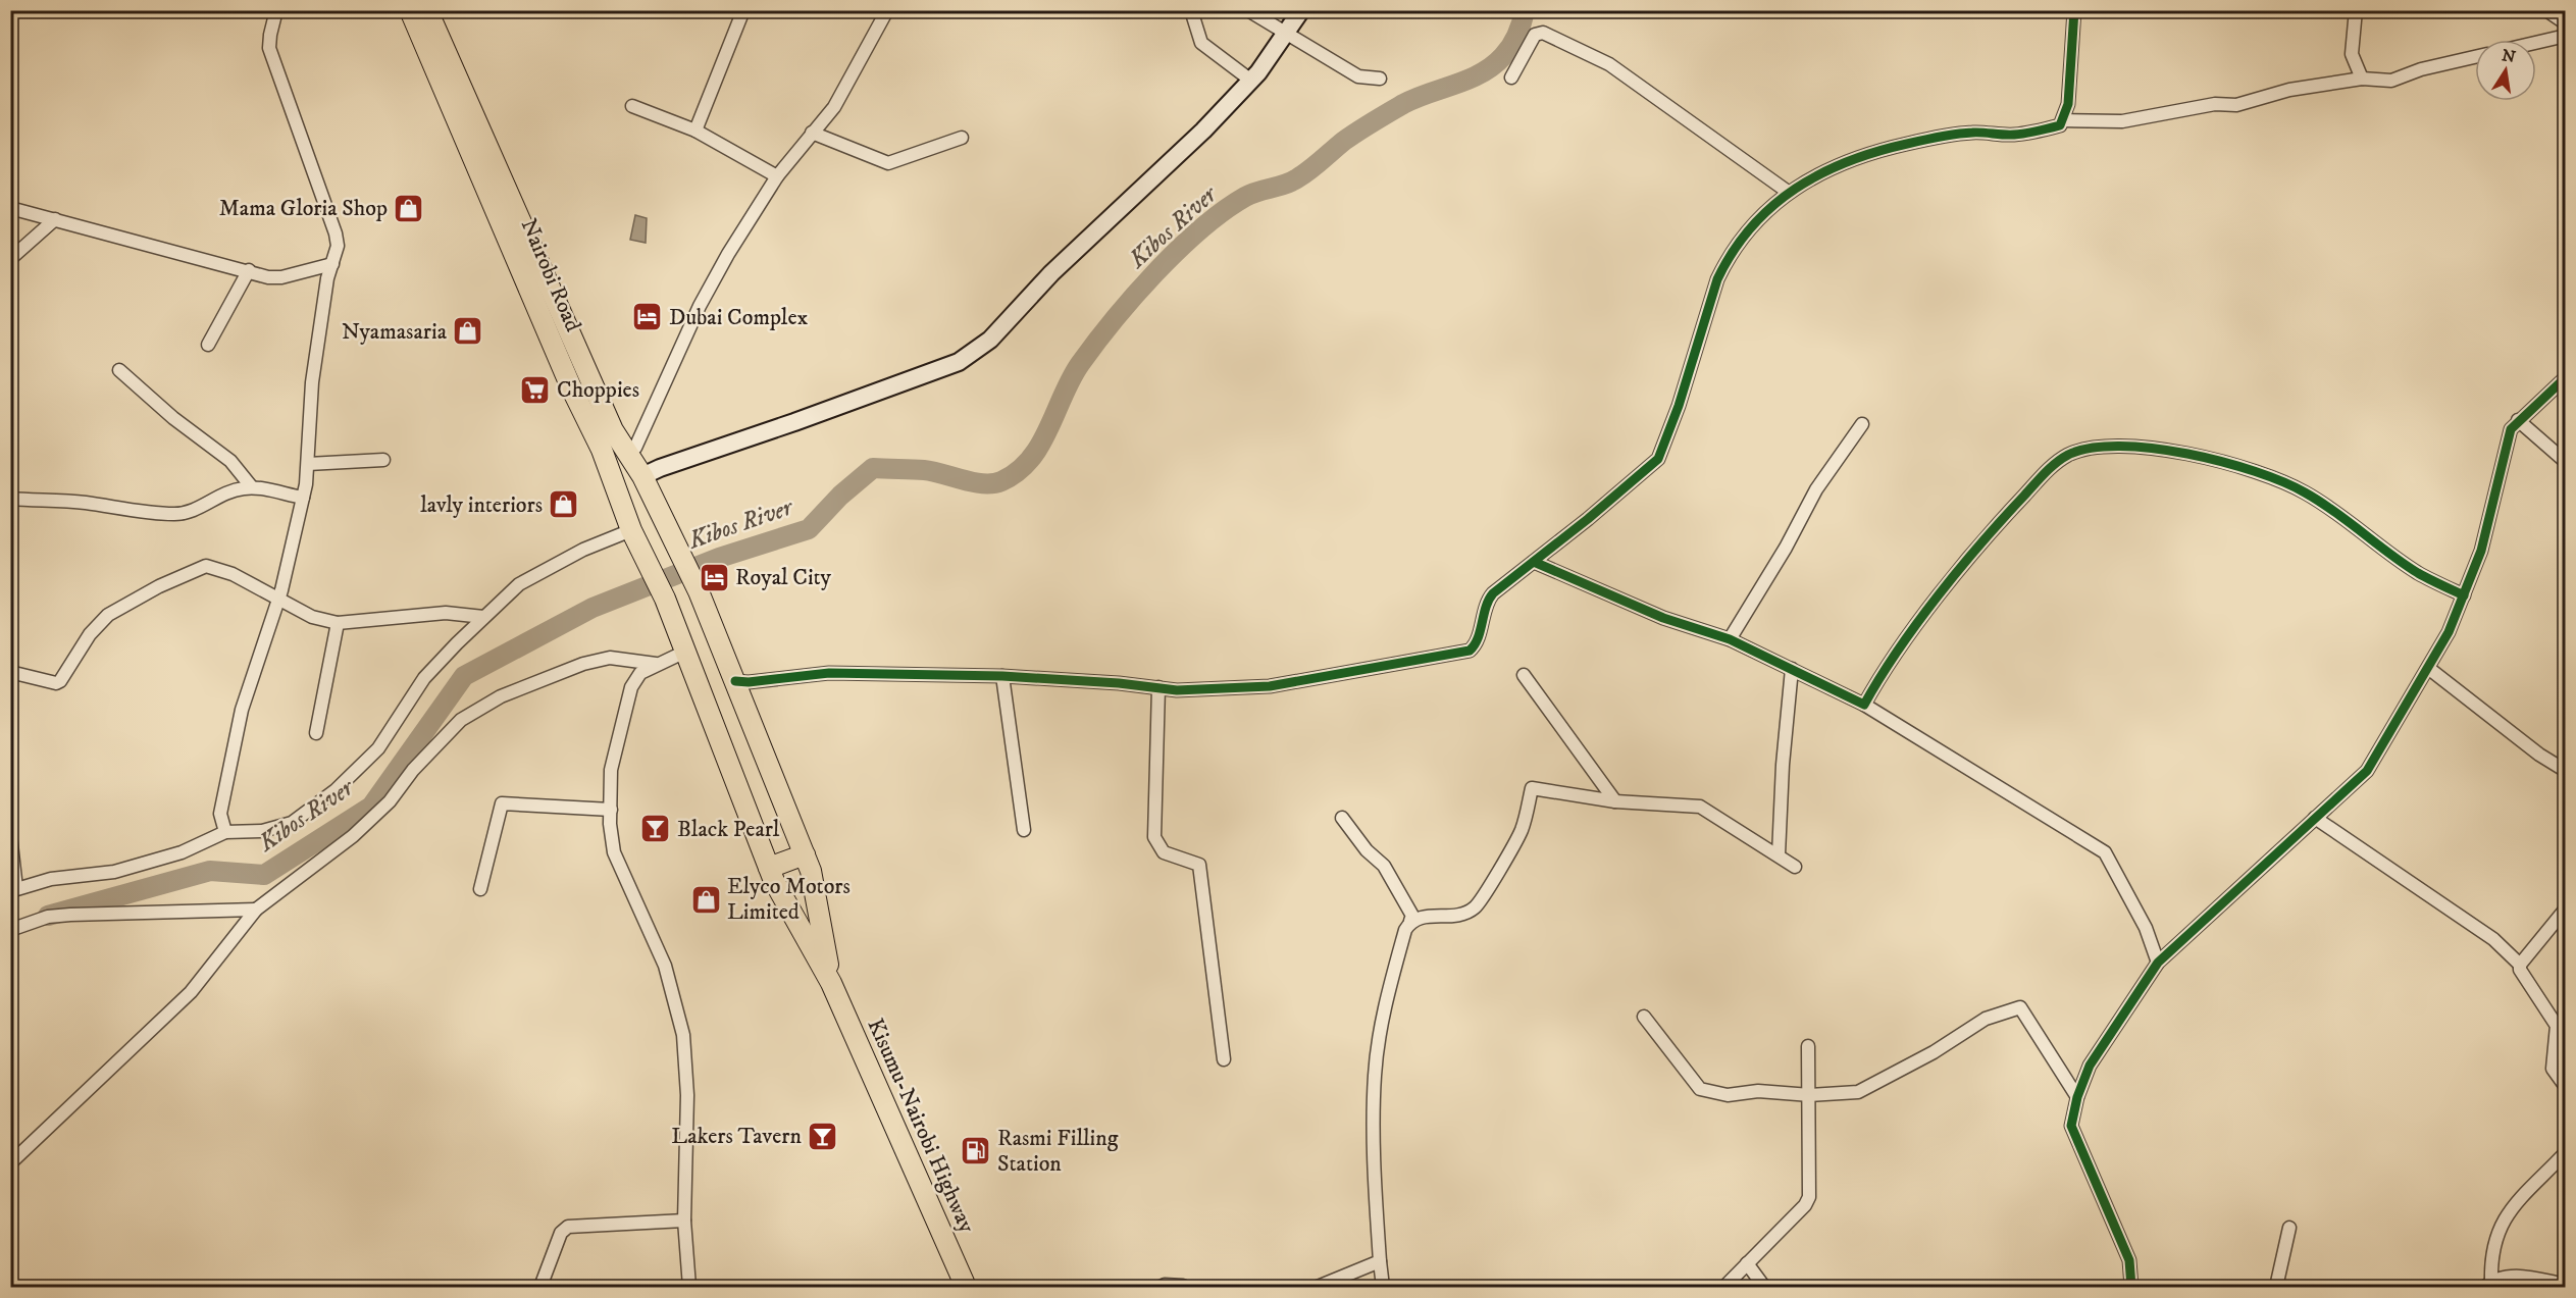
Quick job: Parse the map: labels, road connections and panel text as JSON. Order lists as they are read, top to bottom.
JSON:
{
  "streets": {
    "highway": ["Nairobi Road", "Kisumu-Nairobi Highway"]
  },
  "crossings": [
    ["Nairobi Road", "Kisumu-Nairobi Highway"]
  ],
  "water": ["Kibos River"],
  "places": {
    "shop": [
      "Mama Gloria Shop",
      "Nyamasaria",
      "lavly interiors",
      "Elyco Motors Limited"
    ],
    "hotel": ["Dubai Complex", "Royal City"],
    "supermarket": ["Choppies"],
    "bar": ["Black Pearl", "Lakers Tavern"],
    "fuel station": ["Rasmi Filling Station"]
  },
  "north": "top"
}
